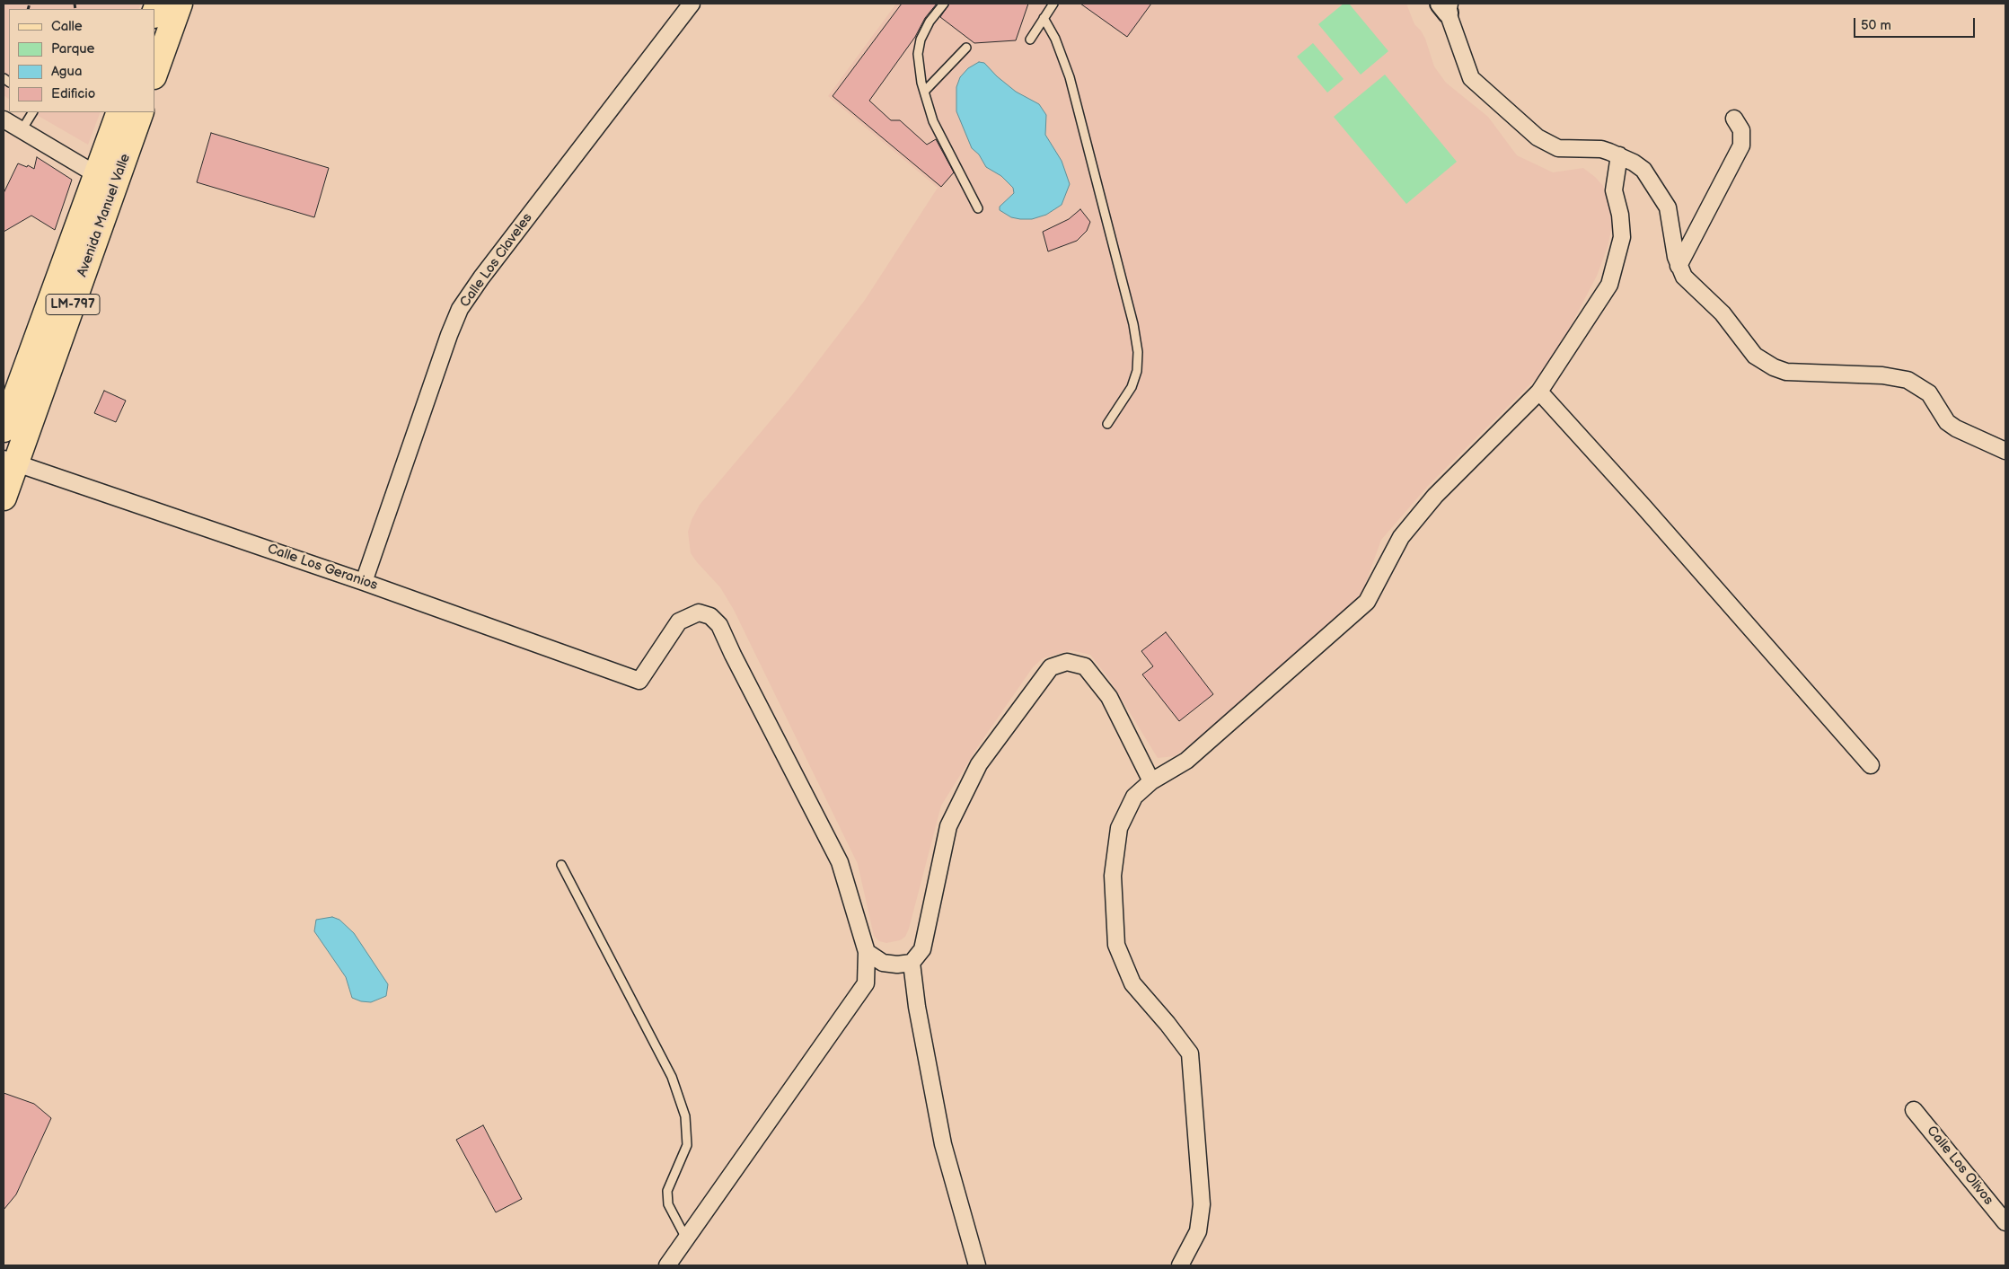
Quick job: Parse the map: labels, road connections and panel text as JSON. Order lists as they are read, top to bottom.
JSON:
{
  "streets": {
    "main road": ["Avenida Manuel Valle", "LM-797"],
    "street": ["Calle Los Claveles", "Calle Los Geranios", "Calle Los Olivos"]
  },
  "crossings": [
    ["Avenida Manuel Valle", "Calle Los Geranios"],
    ["Calle Los Claveles", "Calle Los Geranios"]
  ],
  "legend": [
    "Calle",
    "Parque",
    "Agua",
    "Edificio"
  ],
  "scale_bar": "50 m"
}
